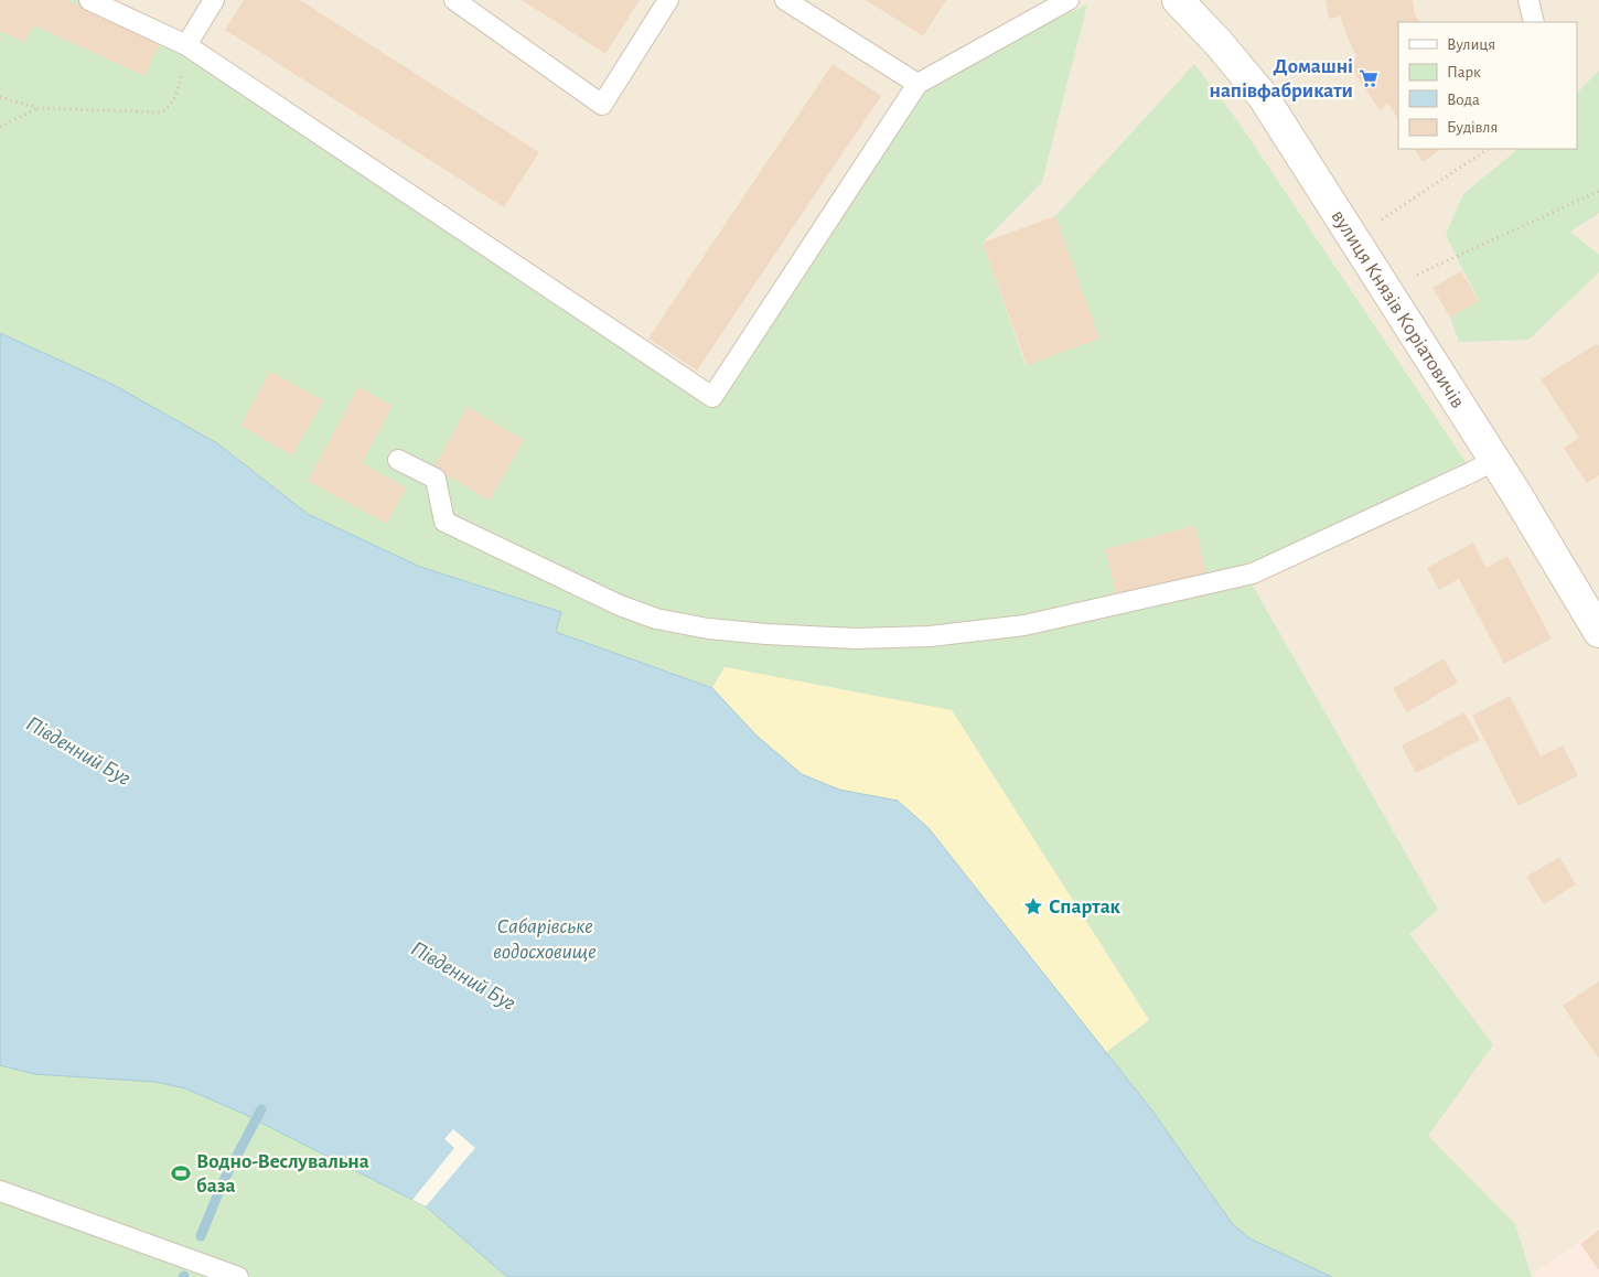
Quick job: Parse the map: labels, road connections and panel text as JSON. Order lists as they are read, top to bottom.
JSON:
{
  "streets": {
    "main road": ["вулиця Князів Коріатовичів"]
  },
  "water": ["Південний Буг", "Сабарівське водосховище"],
  "places": {
    "supermarket": ["Домашні напівфабрикати"],
    "place": ["Спартак"],
    "sports": ["Водно-Веслувальна база"]
  },
  "legend": [
    "Вулиця",
    "Парк",
    "Вода",
    "Будівля"
  ]
}
